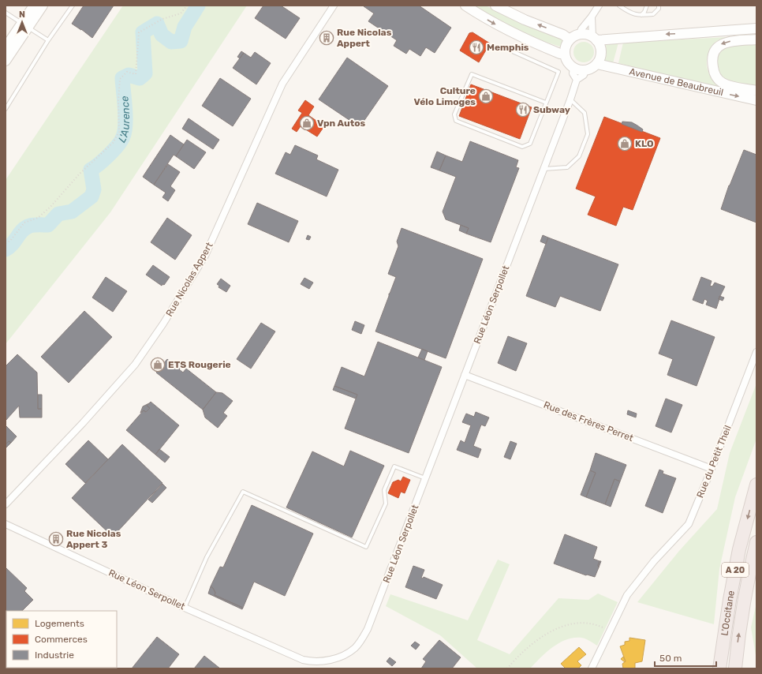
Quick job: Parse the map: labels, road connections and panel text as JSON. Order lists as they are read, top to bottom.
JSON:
{
  "streets": {
    "highway": ["A 20", "L'Occitane"],
    "main road": ["Avenue de Beaubreuil"],
    "street": [
      "Rue Nicolas Appert",
      "Rue Léon Serpollet",
      "Rue des Frères Perret",
      "Rue du Petit Theil"
    ]
  },
  "crossings": [
    ["Avenue de Beaubreuil", "Rue Léon Serpollet"],
    ["Rue Léon Serpollet", "Rue des Frères Perret"],
    ["Rue des Frères Perret", "Rue du Petit Theil"]
  ],
  "water": ["L'Aurence"],
  "places": {
    "building": ["Rue Nicolas Appert", "Rue Nicolas Appert 3"],
    "restaurant": ["Memphis", "Subway"],
    "shop": [
      "Culture Vélo Limoges",
      "Vpn Autos",
      "KLO",
      "ETS Rougerie"
    ]
  },
  "legend": ["Logements", "Commerces", "Industrie"],
  "scale_bar": "50 m",
  "north": "top"
}
